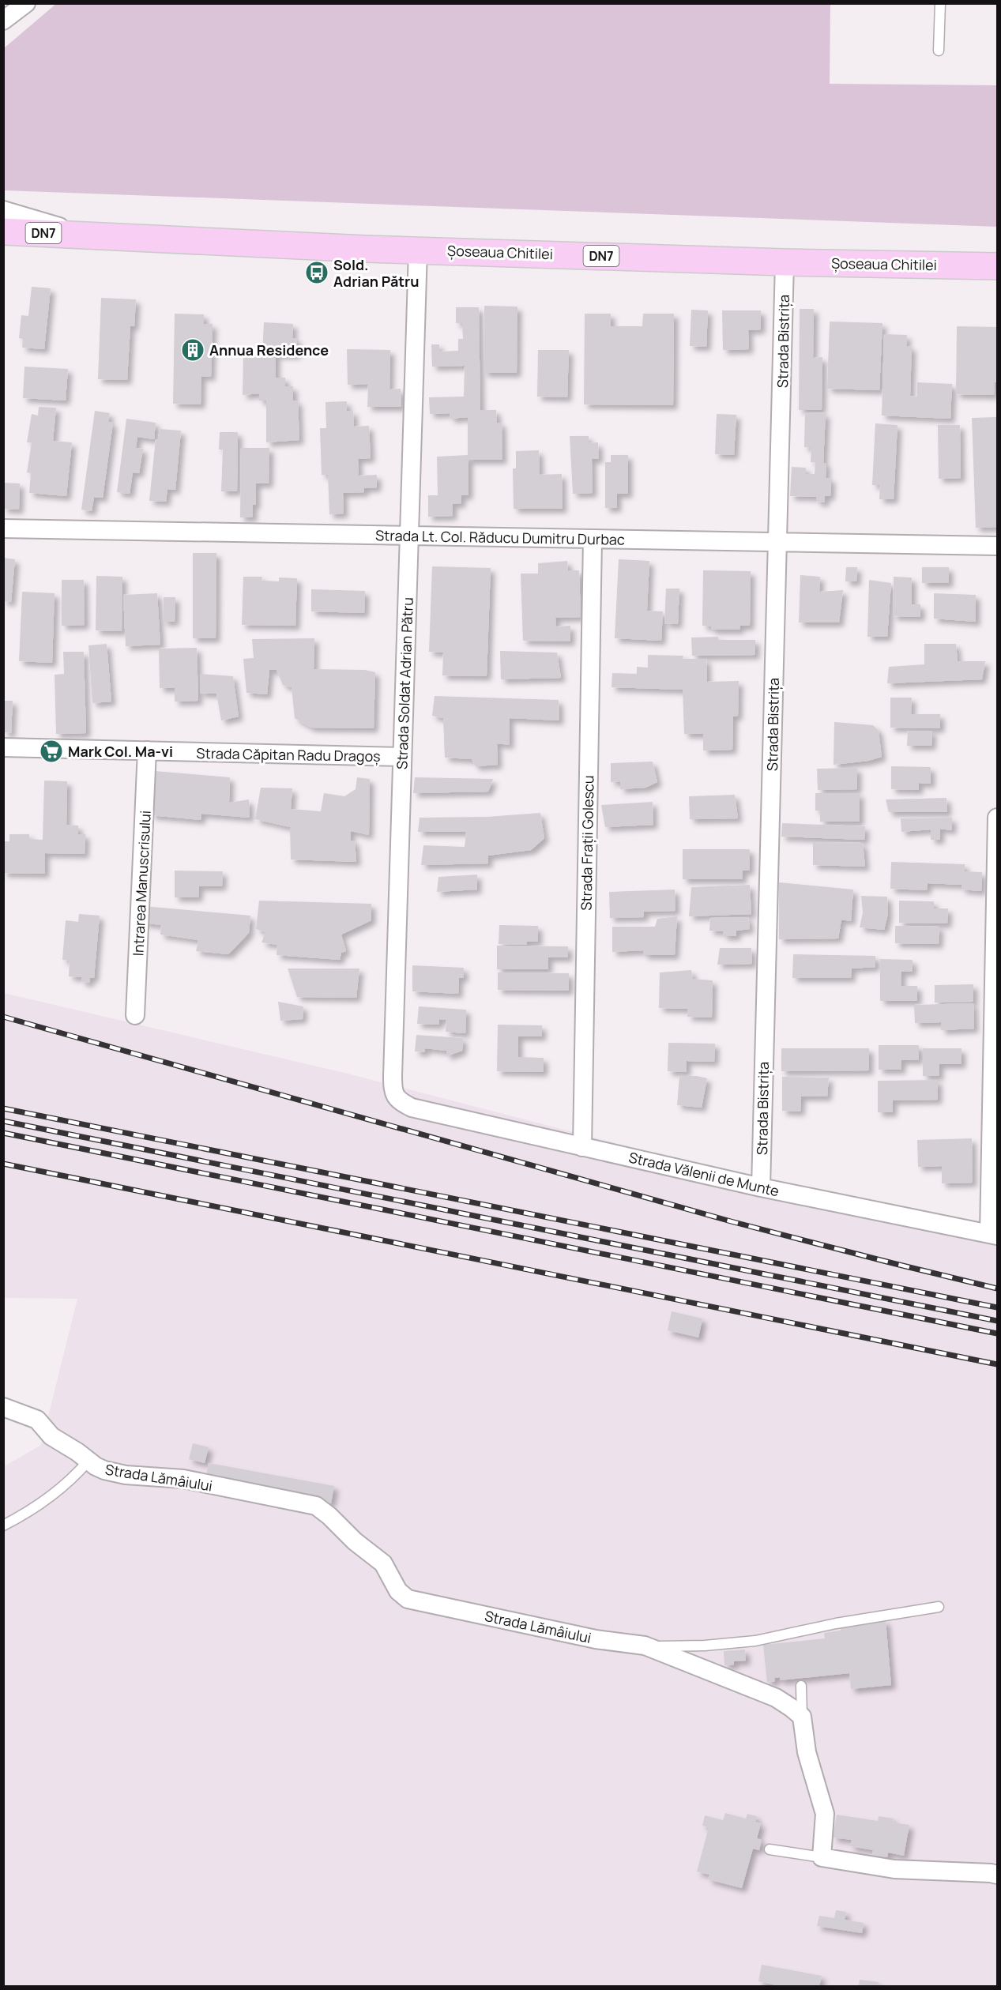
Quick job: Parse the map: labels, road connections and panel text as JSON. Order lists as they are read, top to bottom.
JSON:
{
  "streets": {
    "main road": ["DN7", "Șoseaua Chitilei"],
    "street": [
      "Strada Bistrița",
      "Strada Lt. Col. Răducu Dumitru Durbac",
      "Strada Soldat Adrian Pătru",
      "Strada Căpitan Radu Dragoș",
      "Strada Frații Golescu",
      "Intrarea Manuscrisului",
      "Strada Vălenii de Munte",
      "Strada Lămâiului"
    ]
  },
  "crossings": [
    ["Șoseaua Chitilei", "Strada Bistrița"],
    ["Șoseaua Chitilei", "Strada Soldat Adrian Pătru"],
    ["Strada Bistrița", "Strada Lt. Col. Răducu Dumitru Durbac"],
    ["Strada Bistrița", "Strada Vălenii de Munte"],
    ["Strada Lt. Col. Răducu Dumitru Durbac", "Strada Soldat Adrian Pătru"],
    ["Strada Lt. Col. Răducu Dumitru Durbac", "Strada Frații Golescu"],
    ["Strada Soldat Adrian Pătru", "Strada Căpitan Radu Dragoș"],
    ["Strada Soldat Adrian Pătru", "Strada Vălenii de Munte"],
    ["Strada Căpitan Radu Dragoș", "Intrarea Manuscrisului"],
    ["Strada Frații Golescu", "Strada Vălenii de Munte"]
  ],
  "places": {
    "bus stop": ["Sold. Adrian Pătru"],
    "building": ["Annua Residence"],
    "supermarket": ["Mark Col. Ma-vi"]
  }
}
